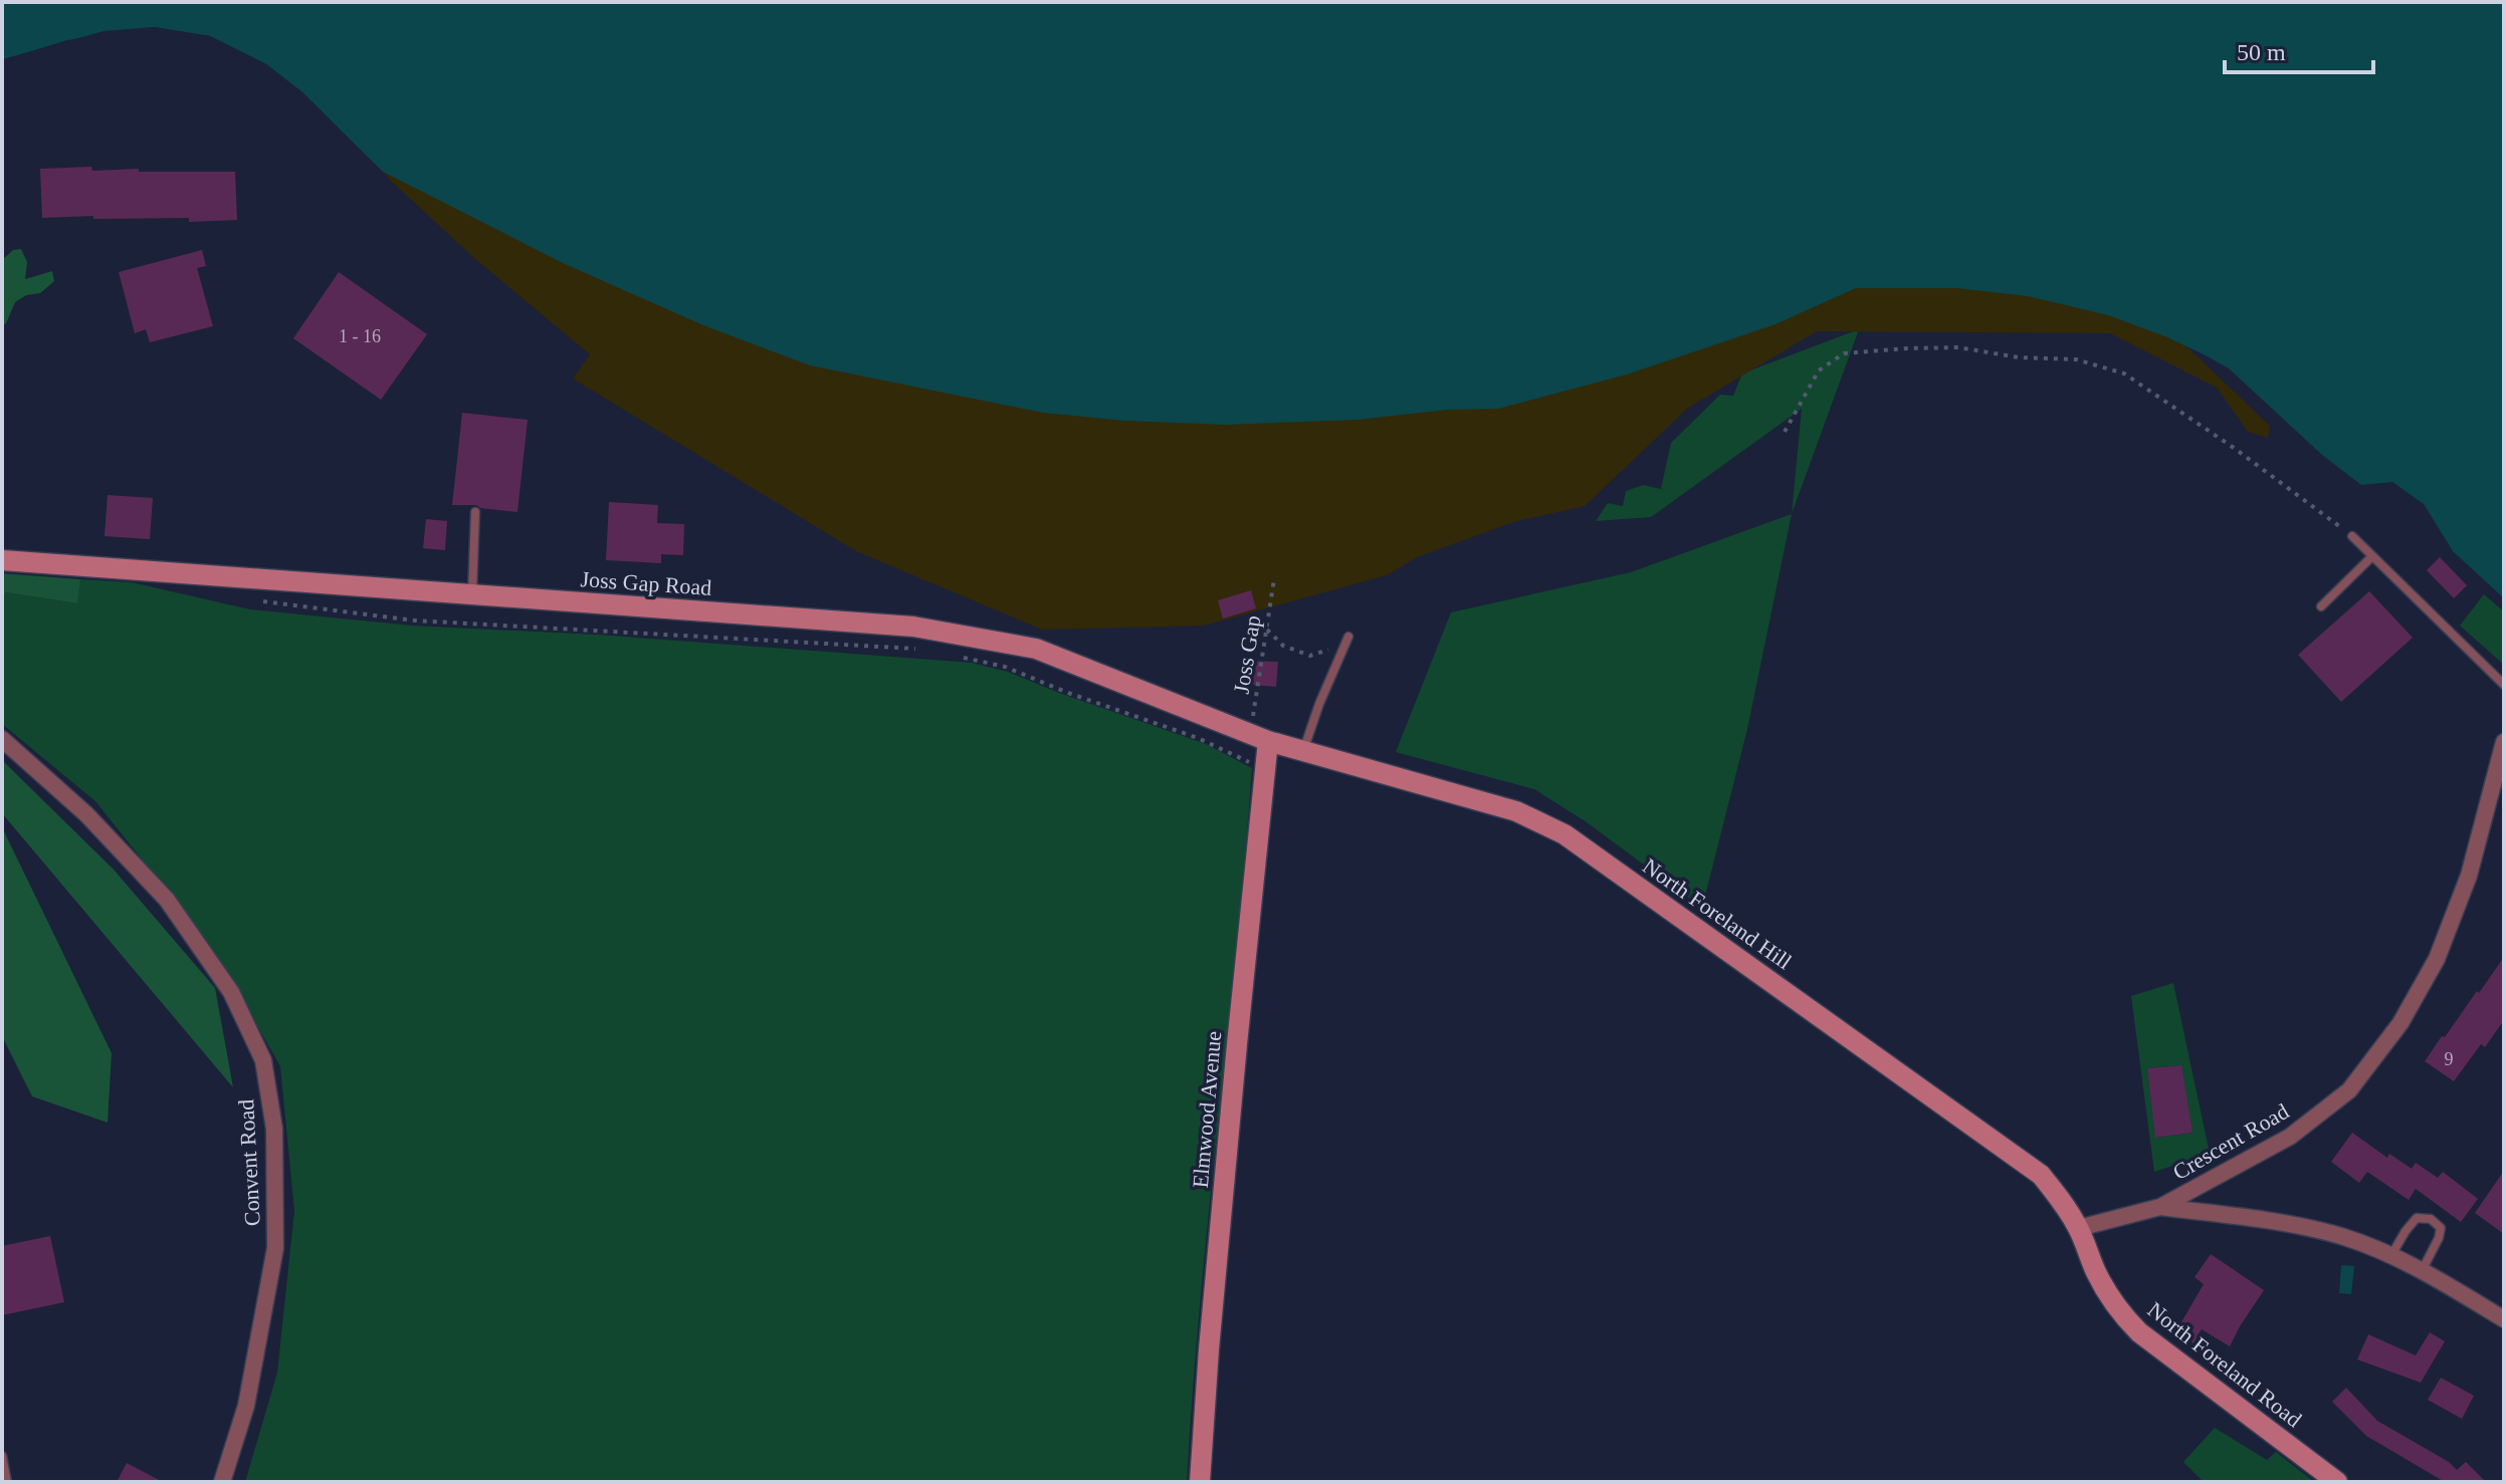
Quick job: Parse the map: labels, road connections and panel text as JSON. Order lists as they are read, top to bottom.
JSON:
{
  "streets": {
    "main road": [
      "Joss Gap Road",
      "North Foreland Hill",
      "Elmwood Avenue",
      "North Foreland Road"
    ],
    "street": ["Crescent Road", "Convent Road"],
    "path": ["Joss Gap"]
  },
  "crossings": [
    ["Joss Gap Road", "Joss Gap"],
    ["Joss Gap Road", "North Foreland Hill"],
    ["Joss Gap Road", "Elmwood Avenue"],
    ["Joss Gap", "North Foreland Hill"],
    ["Joss Gap", "Elmwood Avenue"],
    ["North Foreland Hill", "Elmwood Avenue"],
    ["North Foreland Hill", "Crescent Road"],
    ["North Foreland Hill", "North Foreland Road"],
    ["Crescent Road", "North Foreland Road"]
  ],
  "house_numbers": ["1 - 16", "9"],
  "scale_bar": "50 m"
}
